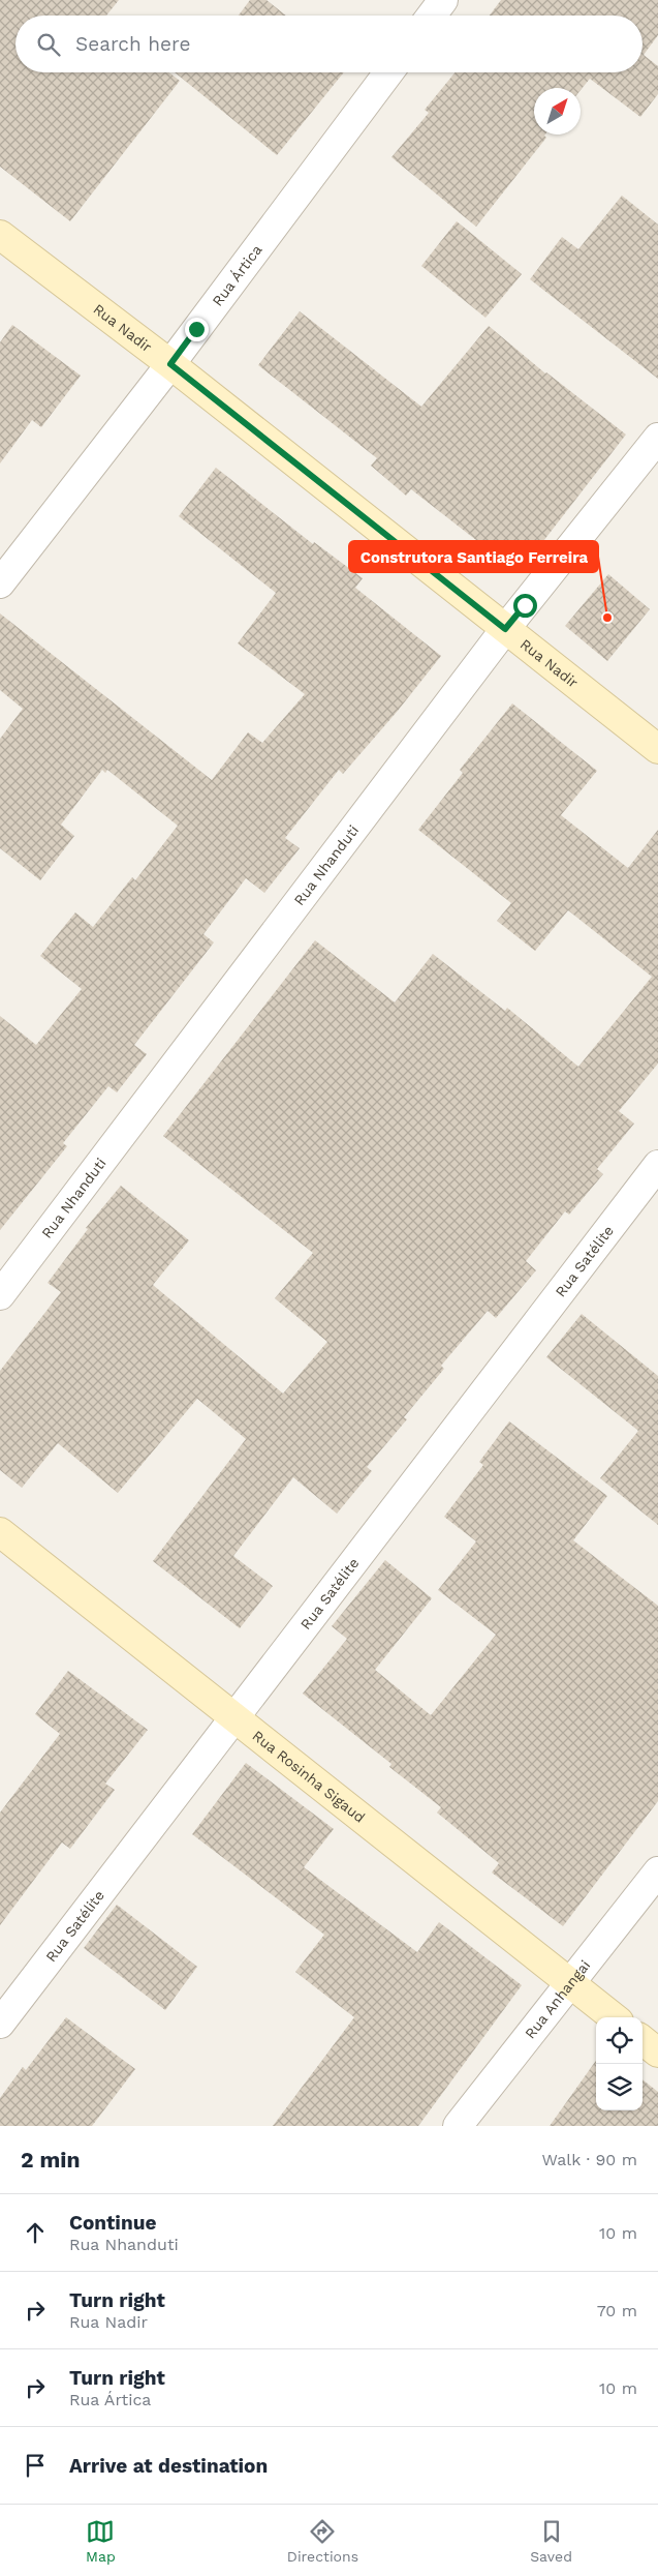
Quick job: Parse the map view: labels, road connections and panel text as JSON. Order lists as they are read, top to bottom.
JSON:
{
  "streets": {
    "street": [
      "Rua Ártica",
      "Rua Nadir",
      "Rua Nhanduti",
      "Rua Satélite",
      "Rua Rosinha Sigaud",
      "Rua Anhangai"
    ]
  },
  "crossings": [
    ["Rua Ártica", "Rua Nadir"],
    ["Rua Nadir", "Rua Nhanduti"],
    ["Rua Satélite", "Rua Rosinha Sigaud"],
    ["Rua Rosinha Sigaud", "Rua Anhangai"]
  ],
  "places": ["Construtora Santiago Ferreira"],
  "north": "top right",
  "page": {
    "search": "Search here",
    "heading": ["2 min", "Walk · 90 m"],
    "list": [
      ["Continue", "Rua Nhanduti", "10 m"],
      ["Turn right", "Rua Nadir", "70 m"],
      ["Turn right", "Rua Ártica", "10 m"],
      "Arrive at destination"
    ],
    "nav": ["Map", "Directions", "Saved"]
  }
}
